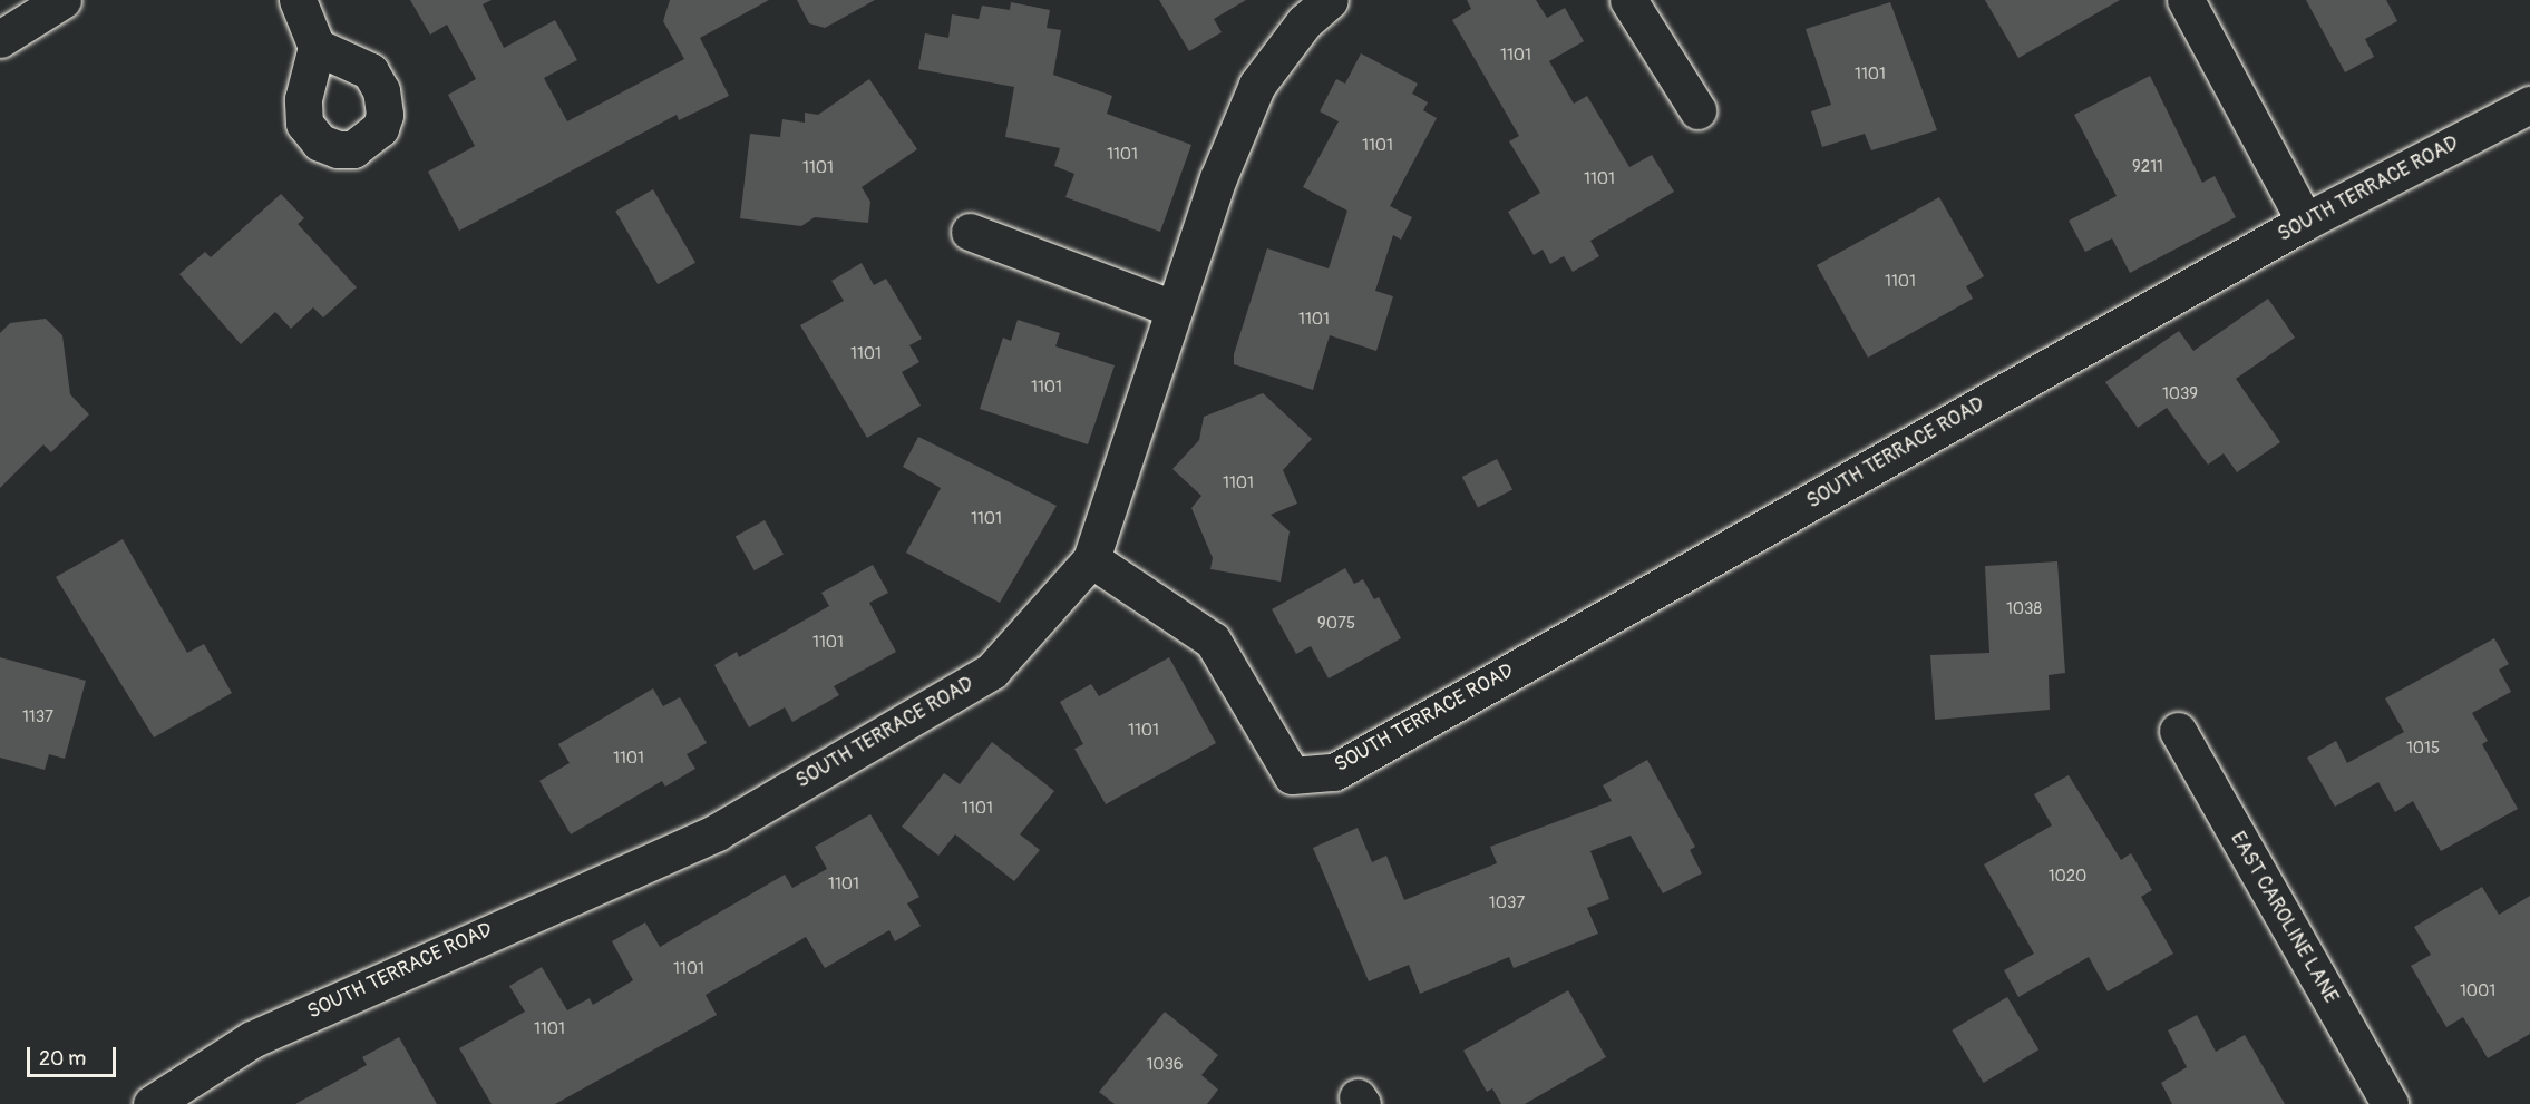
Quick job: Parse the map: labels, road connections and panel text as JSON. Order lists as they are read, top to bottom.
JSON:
{
  "streets": {
    "street": ["SOUTH TERRACE ROAD", "EAST CAROLINE LANE"]
  },
  "house_numbers": [
    "1101",
    "1101",
    "1101",
    "1101",
    "9211",
    "1101",
    "1101",
    "1101",
    "1101",
    "1101",
    "1101",
    "1039",
    "1101",
    "1101",
    "1038",
    "9075",
    "1101",
    "1137",
    "1101",
    "1015",
    "1101",
    "1101",
    "1020",
    "1101",
    "1037",
    "1101",
    "1001",
    "1101",
    "1036"
  ],
  "scale_bar": "20 m"
}
